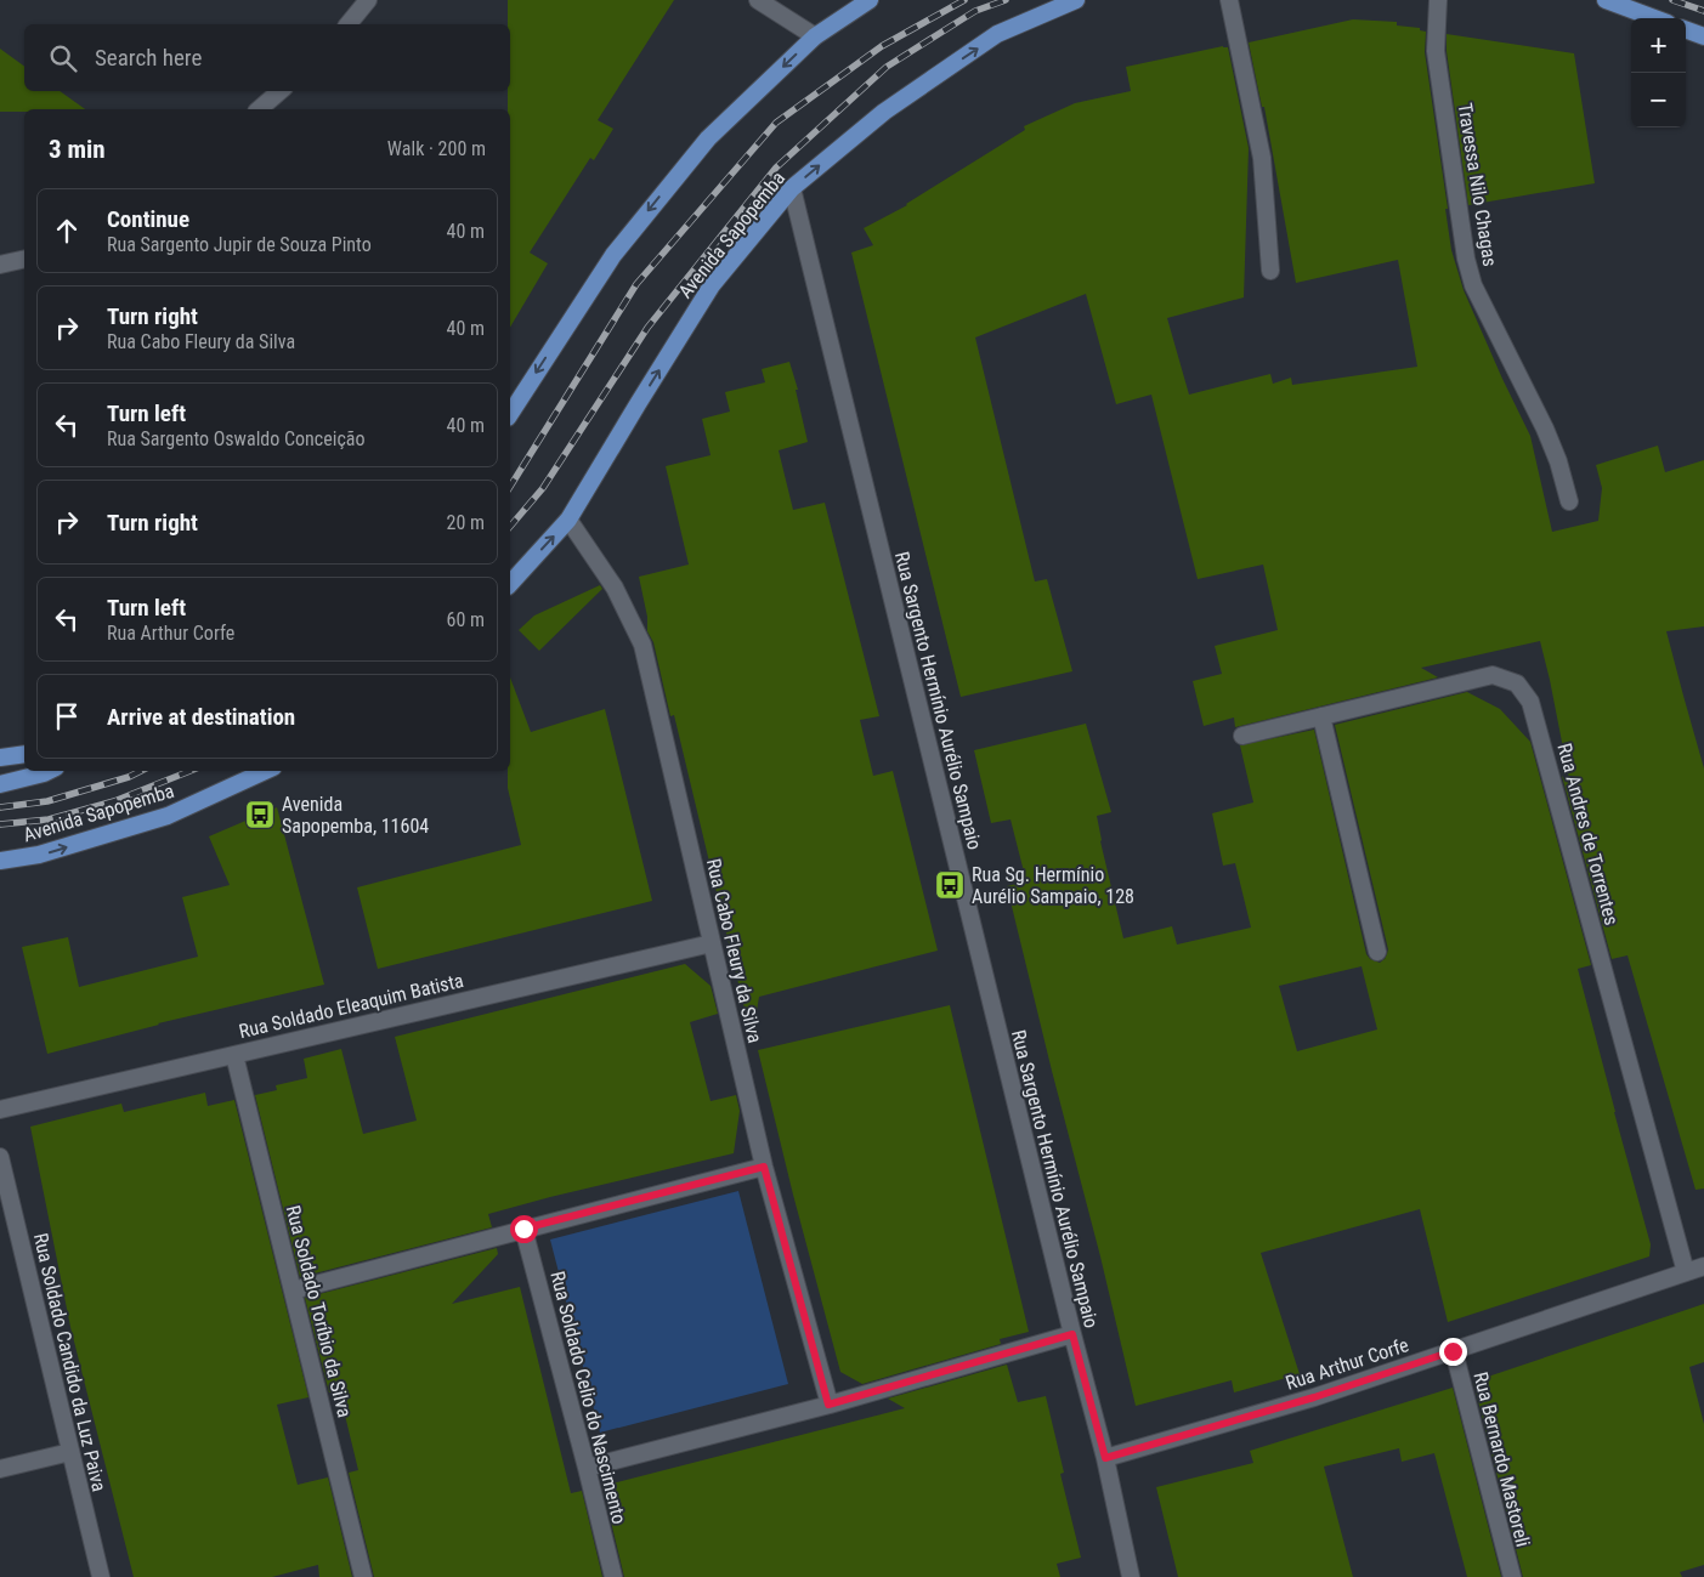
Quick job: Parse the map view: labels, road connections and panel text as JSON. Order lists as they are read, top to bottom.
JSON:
{
  "streets": {
    "main road": ["Avenida Sapopemba"],
    "street": [
      "Travessa Nilo Chagas",
      "Rua Sargento Hermínio Aurélio Sampaio",
      "Rua Andres de Torrentes",
      "Rua Cabo Fleury da Silva",
      "Rua Soldado Eleaquim Batista",
      "Rua Soldado Toríbio da Silva",
      "Rua Soldado Candido da Luz Paiva",
      "Rua Arthur Corfe",
      "Rua Soldado Celio do Nascimento",
      "Rua Bernardo Mastoreli"
    ]
  },
  "crossings": [
    ["Avenida Sapopemba", "Rua Sargento Hermínio Aurélio Sampaio"],
    ["Avenida Sapopemba", "Rua Cabo Fleury da Silva"],
    ["Rua Sargento Hermínio Aurélio Sampaio", "Rua Arthur Corfe"],
    ["Rua Andres de Torrentes", "Rua Arthur Corfe"],
    ["Rua Cabo Fleury da Silva", "Rua Soldado Eleaquim Batista"],
    ["Rua Soldado Eleaquim Batista", "Rua Soldado Toríbio da Silva"],
    ["Rua Arthur Corfe", "Rua Bernardo Mastoreli"]
  ],
  "places": {
    "bus stop": ["Avenida Sapopemba, 11604", "Rua Sg. Hermínio Aurélio Sampaio, 128"]
  },
  "page": {
    "map_buttons": ["+", "−"],
    "search": "Search here",
    "heading": ["3 min", "Walk · 200 m"],
    "list": [
      ["Continue", "Rua Sargento Jupir de Souza Pinto", "40 m"],
      ["Turn right", "Rua Cabo Fleury da Silva", "40 m"],
      ["Turn left", "Rua Sargento Oswaldo Conceição", "40 m"],
      ["Turn right", "20 m"],
      ["Turn left", "Rua Arthur Corfe", "60 m"],
      "Arrive at destination"
    ]
  }
}
